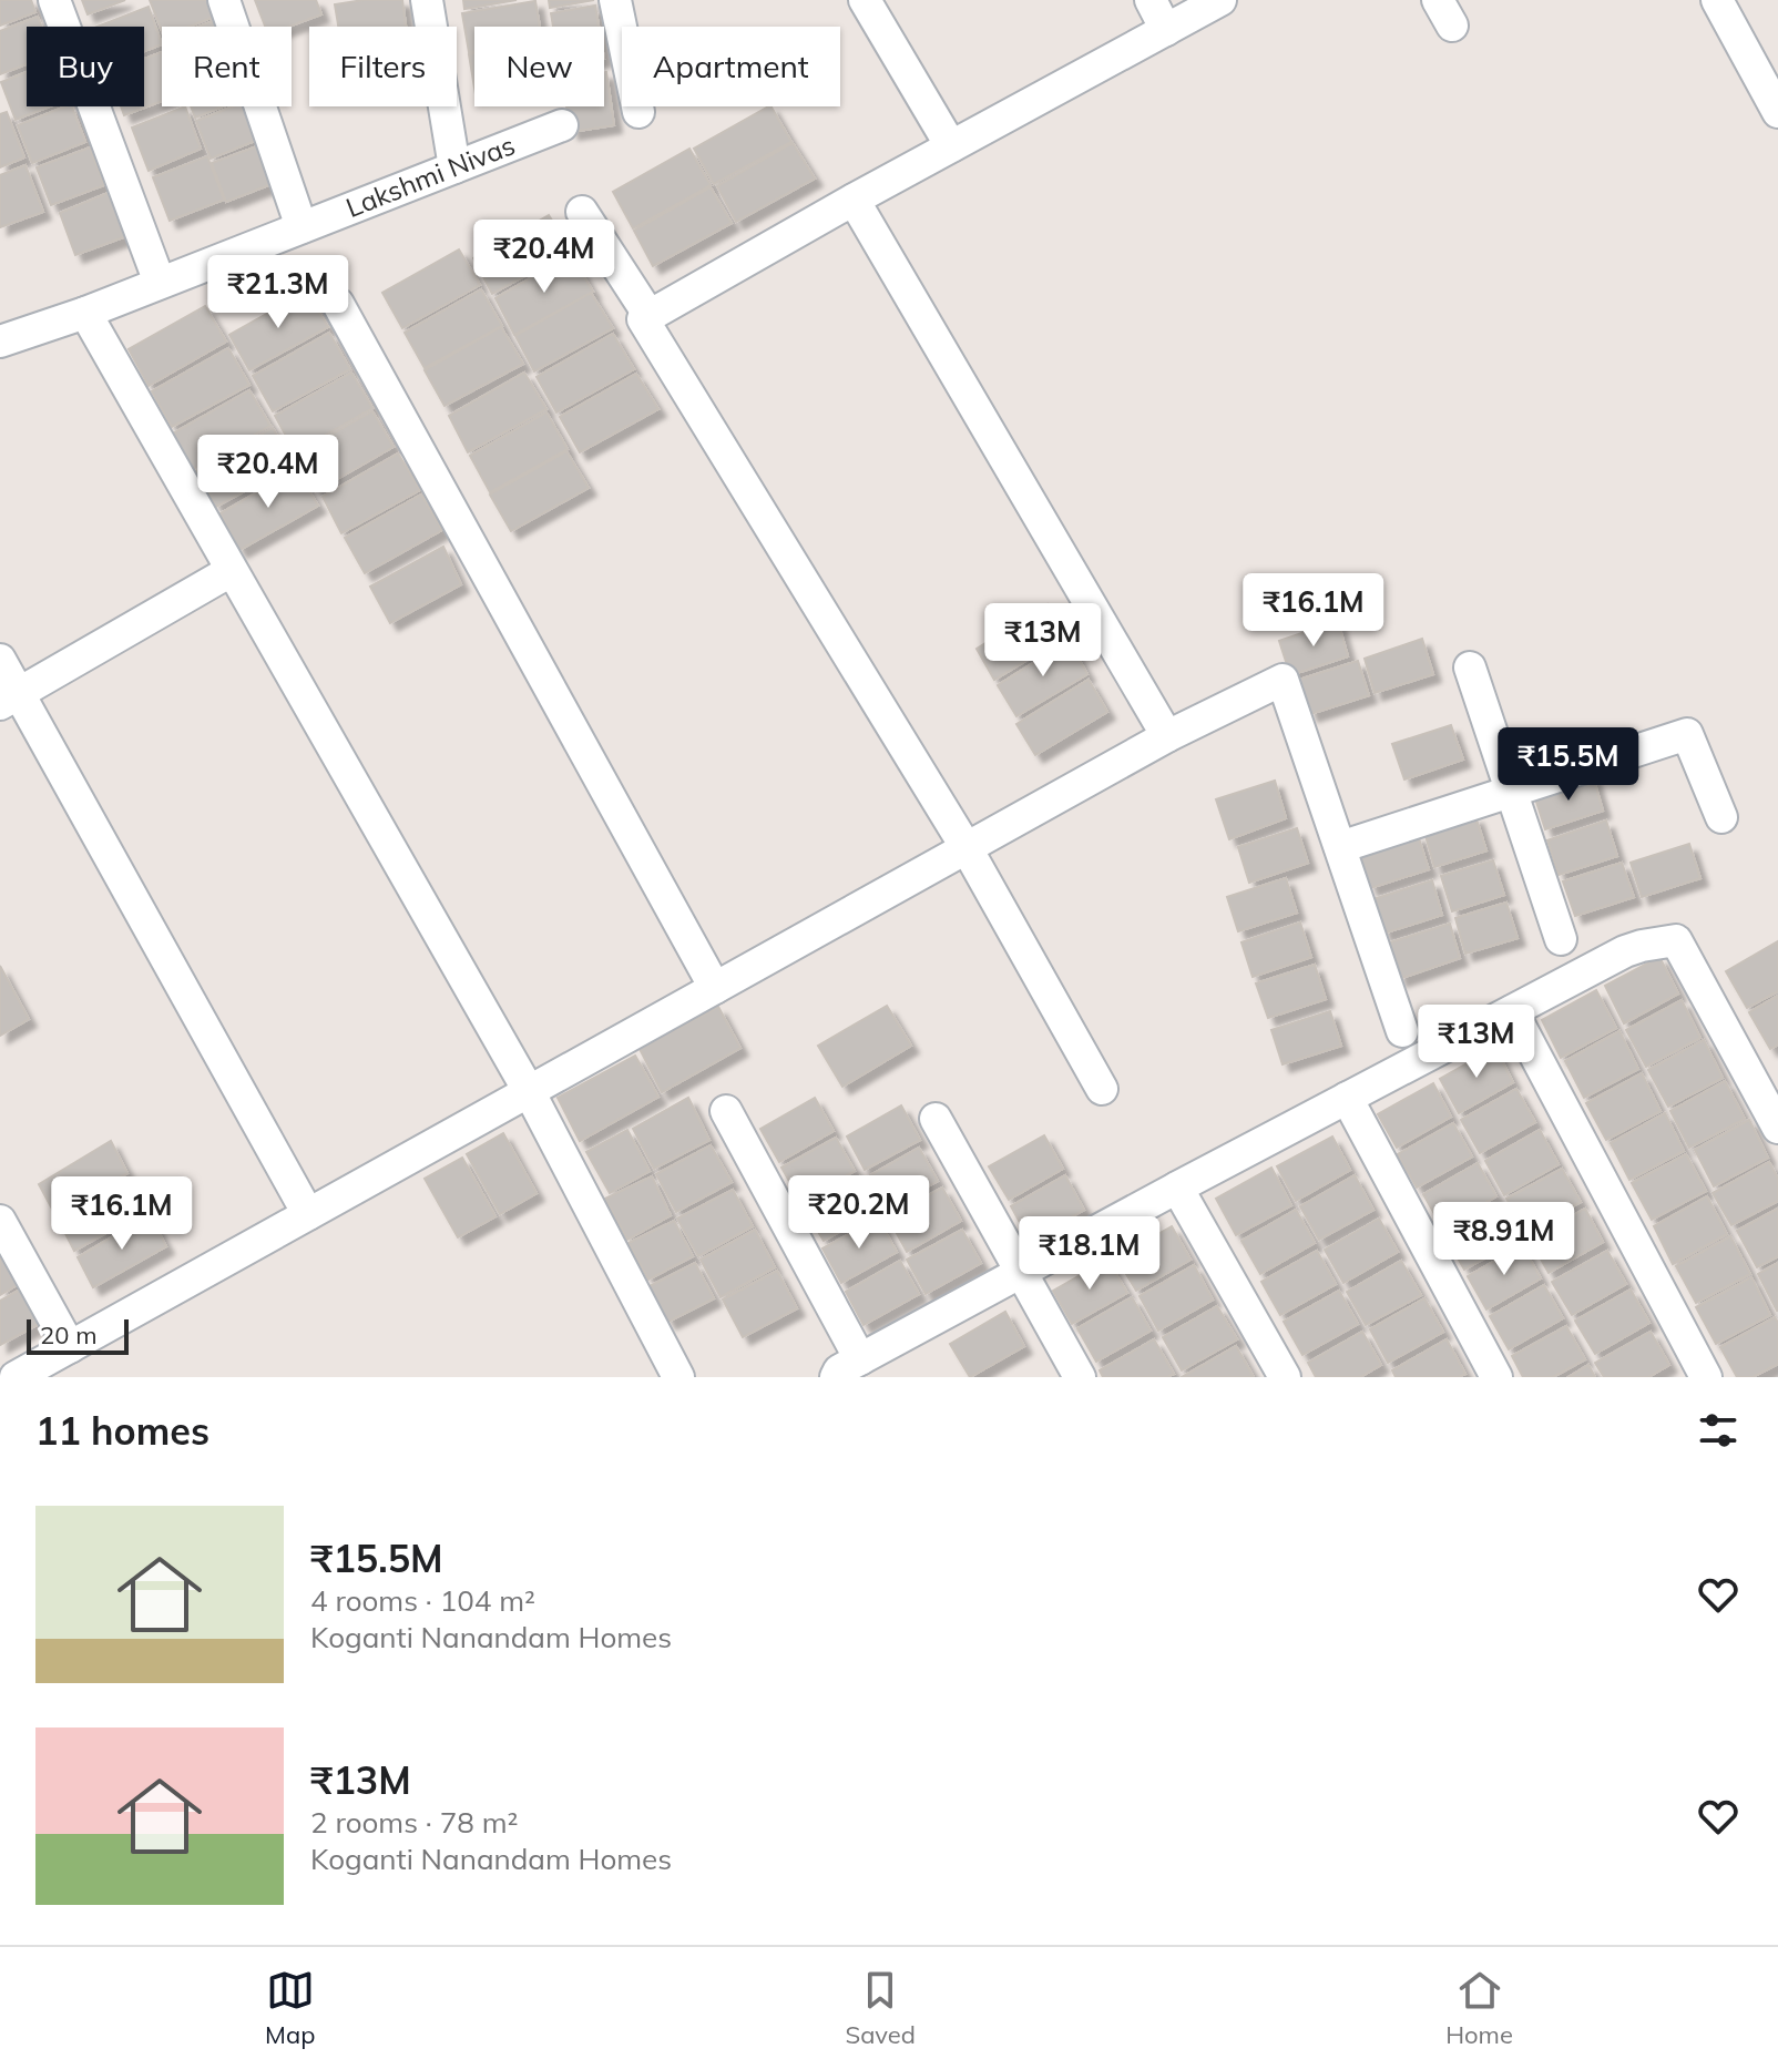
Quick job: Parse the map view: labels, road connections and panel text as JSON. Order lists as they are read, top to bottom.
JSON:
{
  "streets": {
    "street": ["Lakshmi Nivas"]
  },
  "scale_bar": "20 m",
  "page": {
    "chip": [
      "Buy",
      "Rent",
      "Filters",
      "New",
      "Apartment"
    ],
    "price": [
      "₹20.4M",
      "₹21.3M",
      "₹20.4M",
      "₹16.1M",
      "₹13M",
      "₹15.5M",
      "₹13M",
      "₹20.2M",
      "₹16.1M",
      "₹8.91M",
      "₹18.1M"
    ],
    "scale": "20 m",
    "heading": "11 homes",
    "list": [
      {
        "name": "₹15.5M",
        "note": "4 rooms · 104 m² · Koganti Nanandam Homes"
      },
      {
        "name": "₹13M",
        "note": "2 rooms · 78 m² · Koganti Nanandam Homes"
      }
    ],
    "tabs": ["Map", "Saved", "Home"]
  }
}
